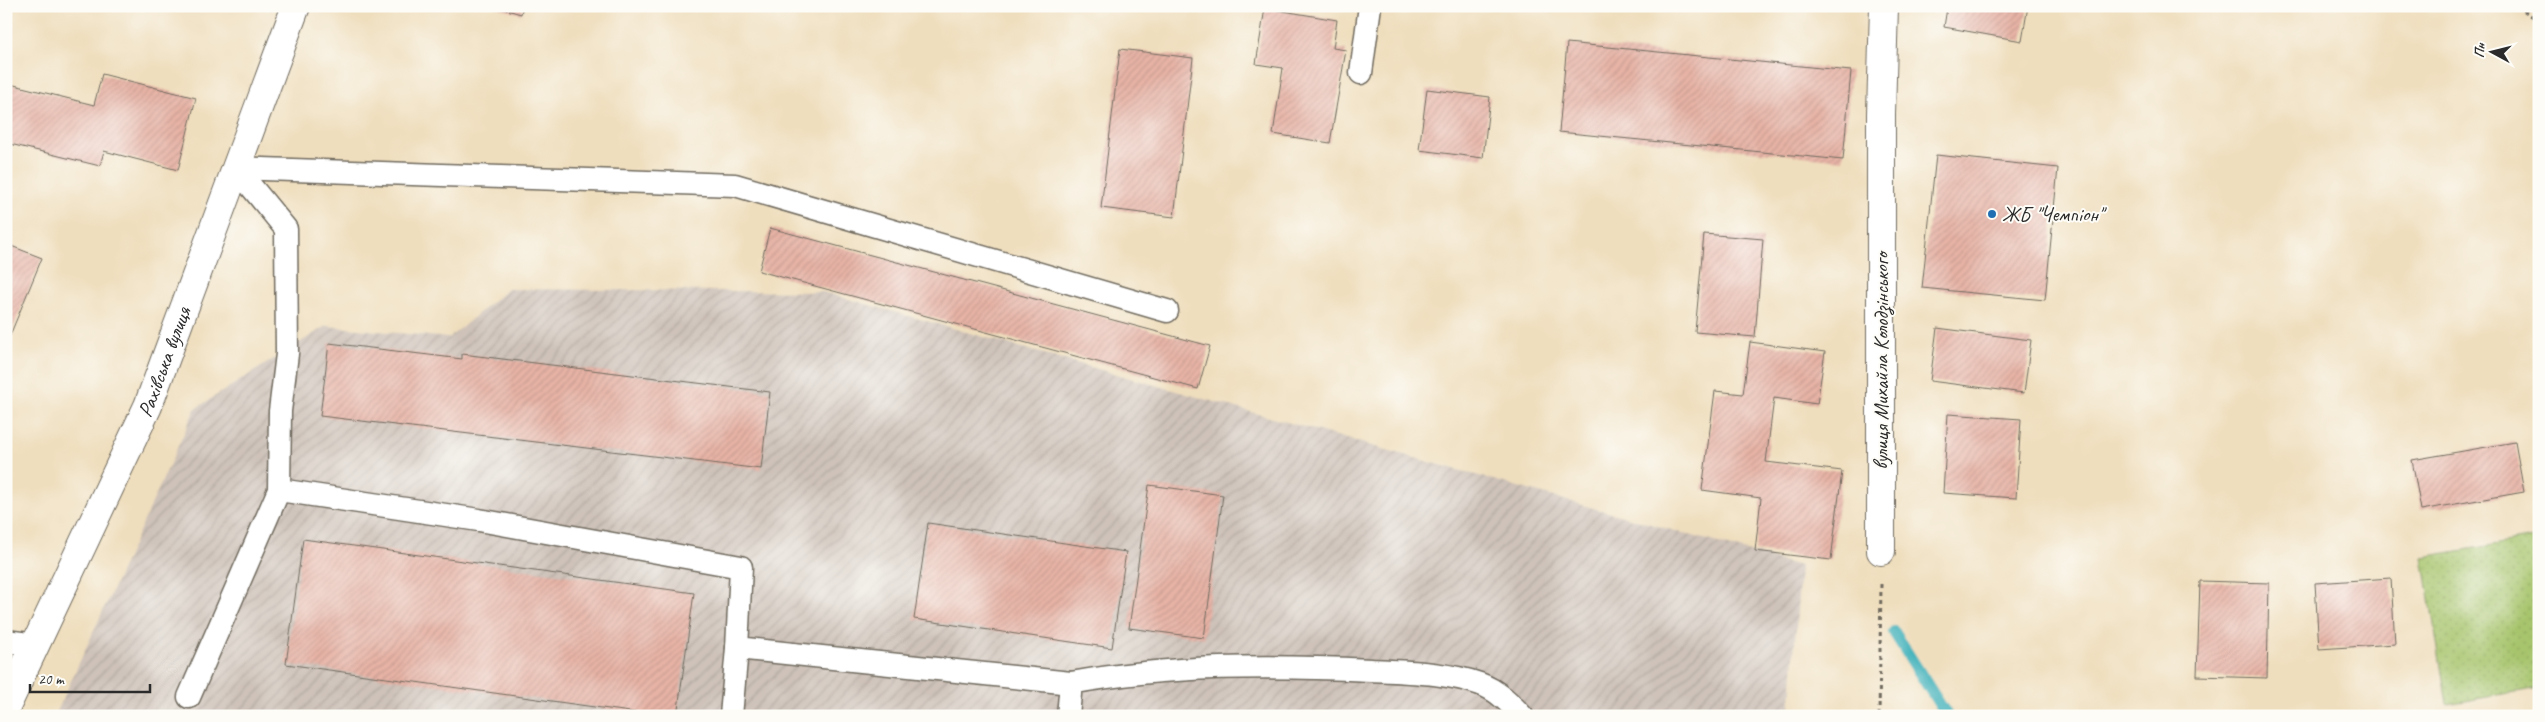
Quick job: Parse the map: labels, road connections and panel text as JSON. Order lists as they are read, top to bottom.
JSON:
{
  "streets": {
    "street": ["вулиця Михайла Колодзінського", "Рахівська вулиця"]
  },
  "places": ["ЖБ \"Чемпіон\""],
  "scale_bar": "20 m",
  "north": "left"
}
